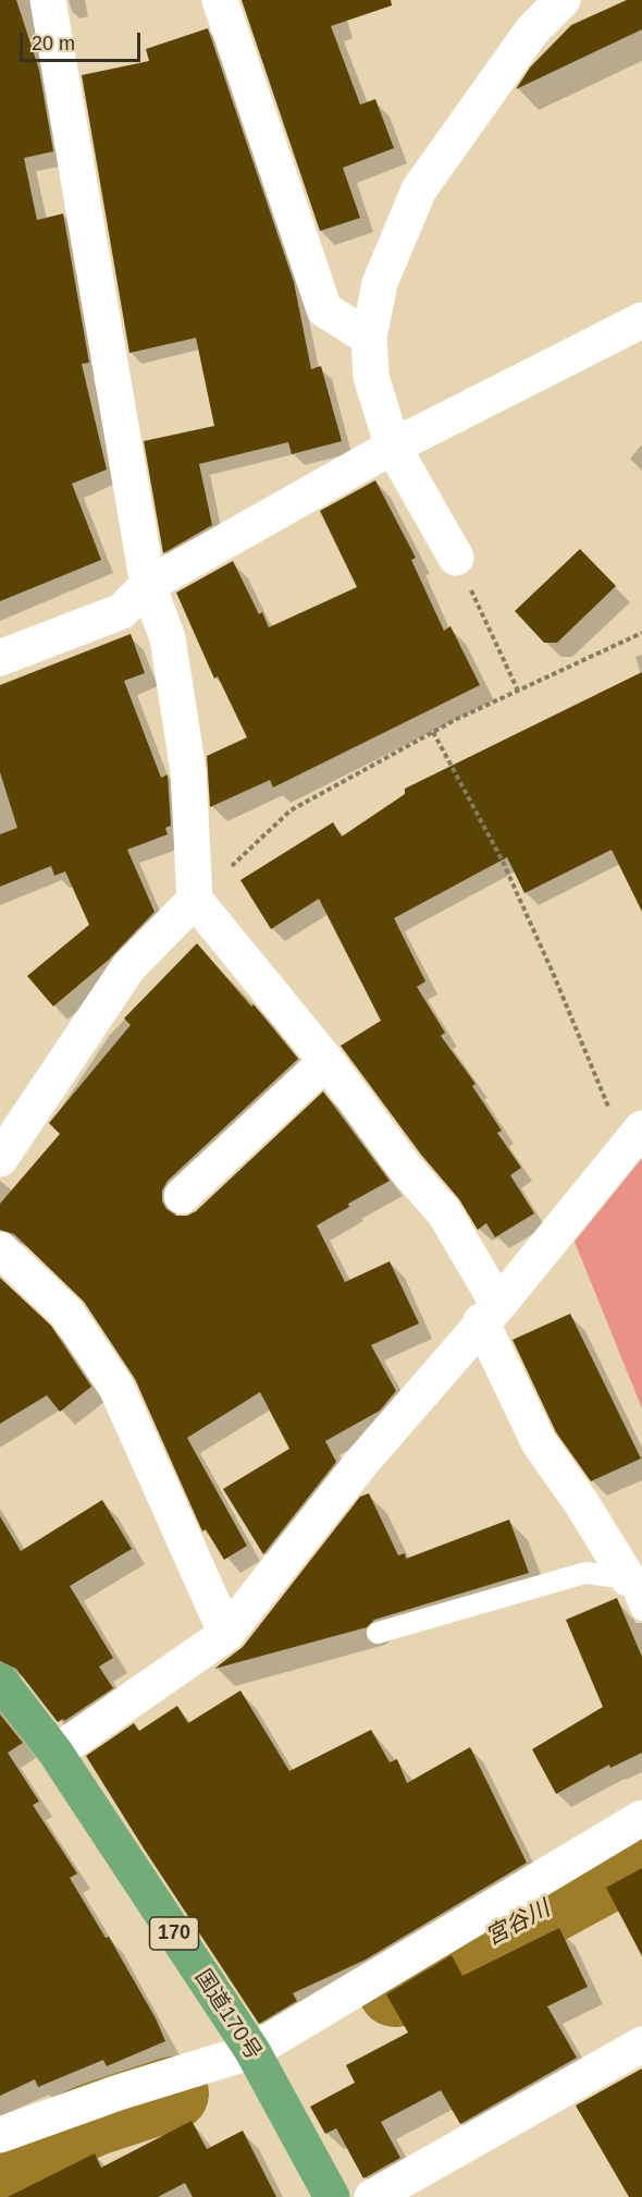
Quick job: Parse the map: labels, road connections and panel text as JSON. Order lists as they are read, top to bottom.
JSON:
{
  "streets": {
    "highway": ["170", "国道170号"]
  },
  "water": ["宮谷川"],
  "scale_bar": "20 m"
}
